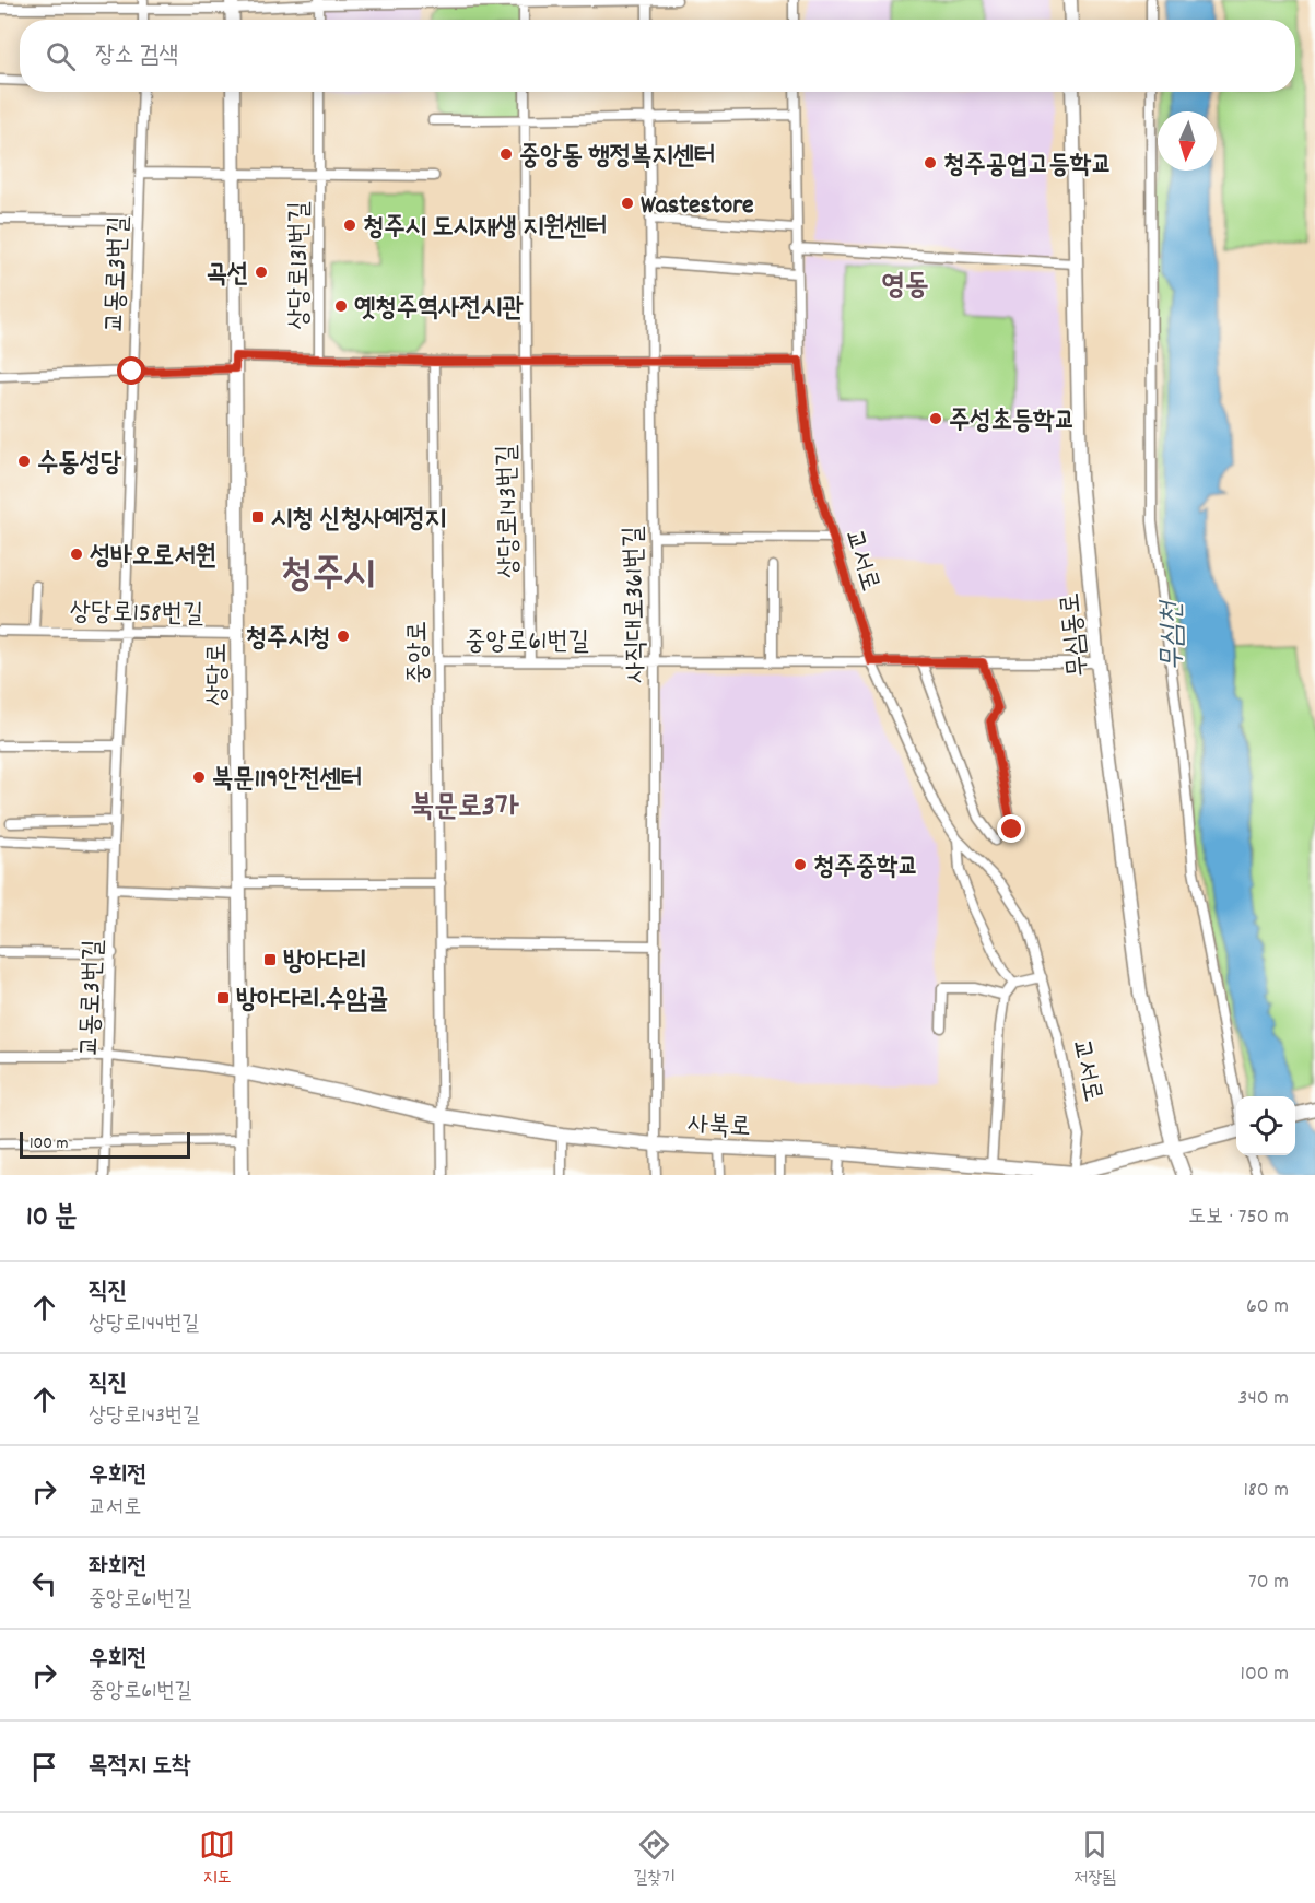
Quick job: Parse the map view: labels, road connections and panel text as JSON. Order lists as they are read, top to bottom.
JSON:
{
  "streets": {
    "main road": ["무심동로", "상당로", "사북로"],
    "street": [
      "상당로131번길",
      "교동로3번길",
      "상당로143번길",
      "교서로",
      "사직대로361번길",
      "상당로158번길",
      "중앙로61번길",
      "중앙로"
    ]
  },
  "crossings": [
    ["상당로131번길", "상당로"],
    ["교동로3번길", "상당로158번길"],
    ["상당로143번길", "중앙로61번길"],
    ["교서로", "중앙로61번길"],
    ["교서로", "사북로"],
    ["사직대로361번길", "중앙로61번길"],
    ["사직대로361번길", "사북로"],
    ["상당로158번길", "상당로"],
    ["무심동로", "중앙로61번길"],
    ["무심동로", "사북로"],
    ["중앙로61번길", "중앙로"],
    ["중앙로", "사북로"],
    ["상당로", "사북로"]
  ],
  "districts": ["영동", "청주시", "북문로3가"],
  "water": ["무심천"],
  "places": {
    "other": [
      "중앙동 행정복지센터",
      "청주공업고등학교",
      "Wastestore",
      "청주시 도시재생 지원센터",
      "곡선",
      "옛청주역사전시관",
      "주성초등학교",
      "수동성당",
      "성바오로서원",
      "청주시청",
      "북문119안전센터",
      "청주중학교"
    ],
    "transit": ["시청 신청사예정지", "방아다리", "방아다리.수암골"]
  },
  "scale_bar": "100 m",
  "north": "bottom",
  "page": {
    "search": "장소 검색",
    "scale": "100 m",
    "heading": ["10 분", "도보 · 750 m"],
    "list": [
      ["직진", "상당로144번길", "60 m"],
      ["직진", "상당로143번길", "340 m"],
      ["우회전", "교서로", "180 m"],
      ["좌회전", "중앙로61번길", "70 m"],
      ["우회전", "중앙로61번길", "100 m"],
      "목적지 도착"
    ],
    "nav": ["지도", "길찾기", "저장됨"]
  }
}
